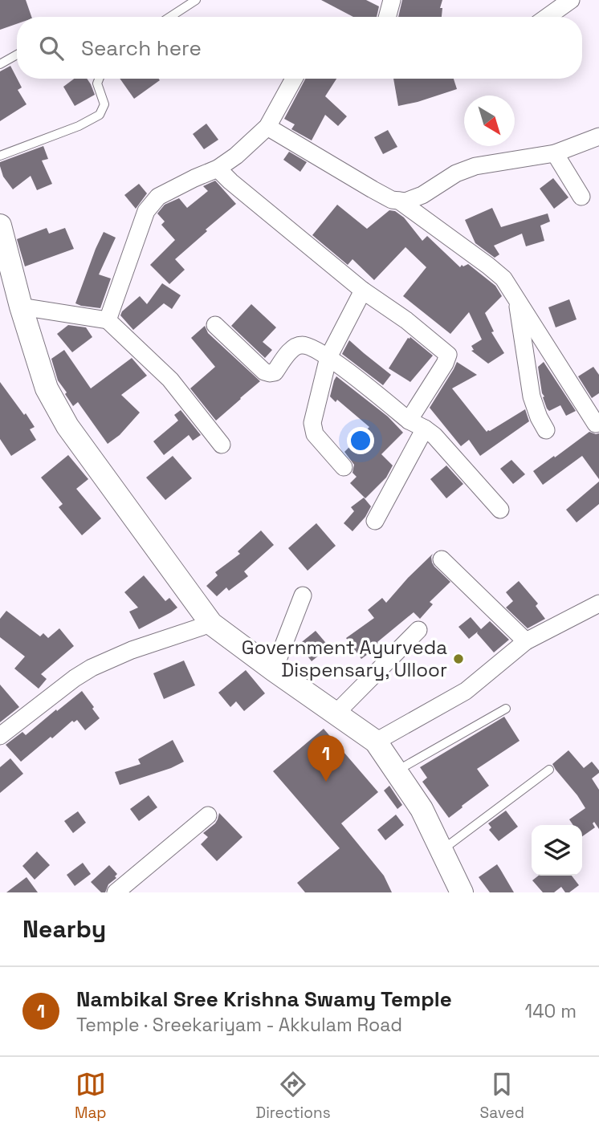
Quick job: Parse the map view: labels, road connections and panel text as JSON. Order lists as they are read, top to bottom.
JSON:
{
  "places": ["Government Ayurveda Dispensary, Ulloor"],
  "north": "bottom right",
  "page": {
    "search": "Search here",
    "pins": "1",
    "heading": "Nearby",
    "list": [
      {
        "mark": "1",
        "name": "Nambikal Sree Krishna Swamy Temple",
        "note": "Temple · Sreekariyam - Akkulam Road",
        "value": "140 m"
      }
    ],
    "nav": ["Map", "Directions", "Saved"]
  }
}
